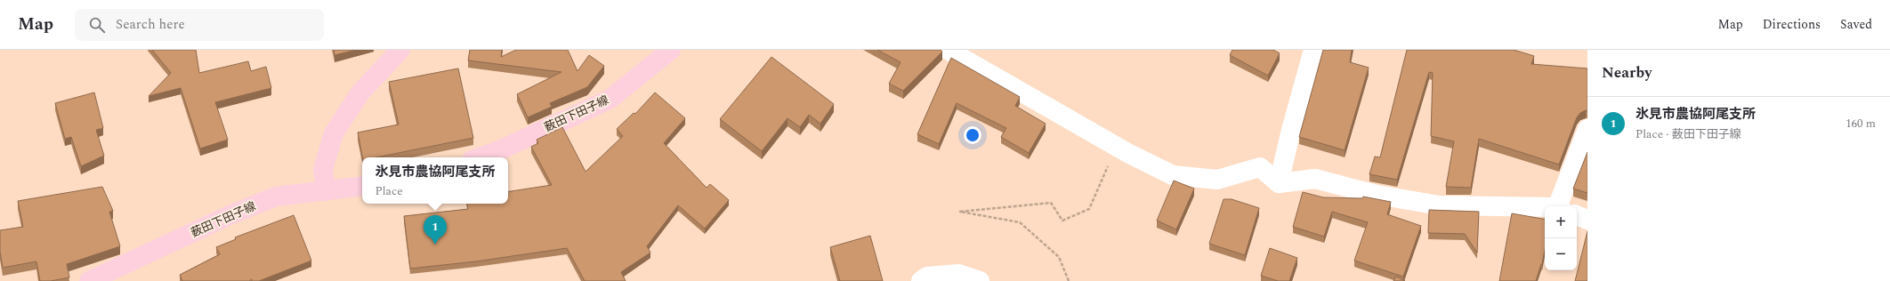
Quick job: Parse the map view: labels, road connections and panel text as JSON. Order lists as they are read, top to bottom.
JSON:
{
  "streets": {
    "main road": ["薮田下田子線"]
  },
  "page": {
    "header": "Map",
    "search": "Search here",
    "nav": ["Map", "Directions", "Saved"],
    "heading": "Nearby",
    "list": [
      {
        "mark": "1",
        "name": "氷見市農協阿尾支所",
        "note": "Place · 薮田下田子線",
        "value": "160 m"
      }
    ],
    "popup": ["氷見市農協阿尾支所", "Place"],
    "map_buttons": ["+", "−"],
    "pins": "1"
  }
}
